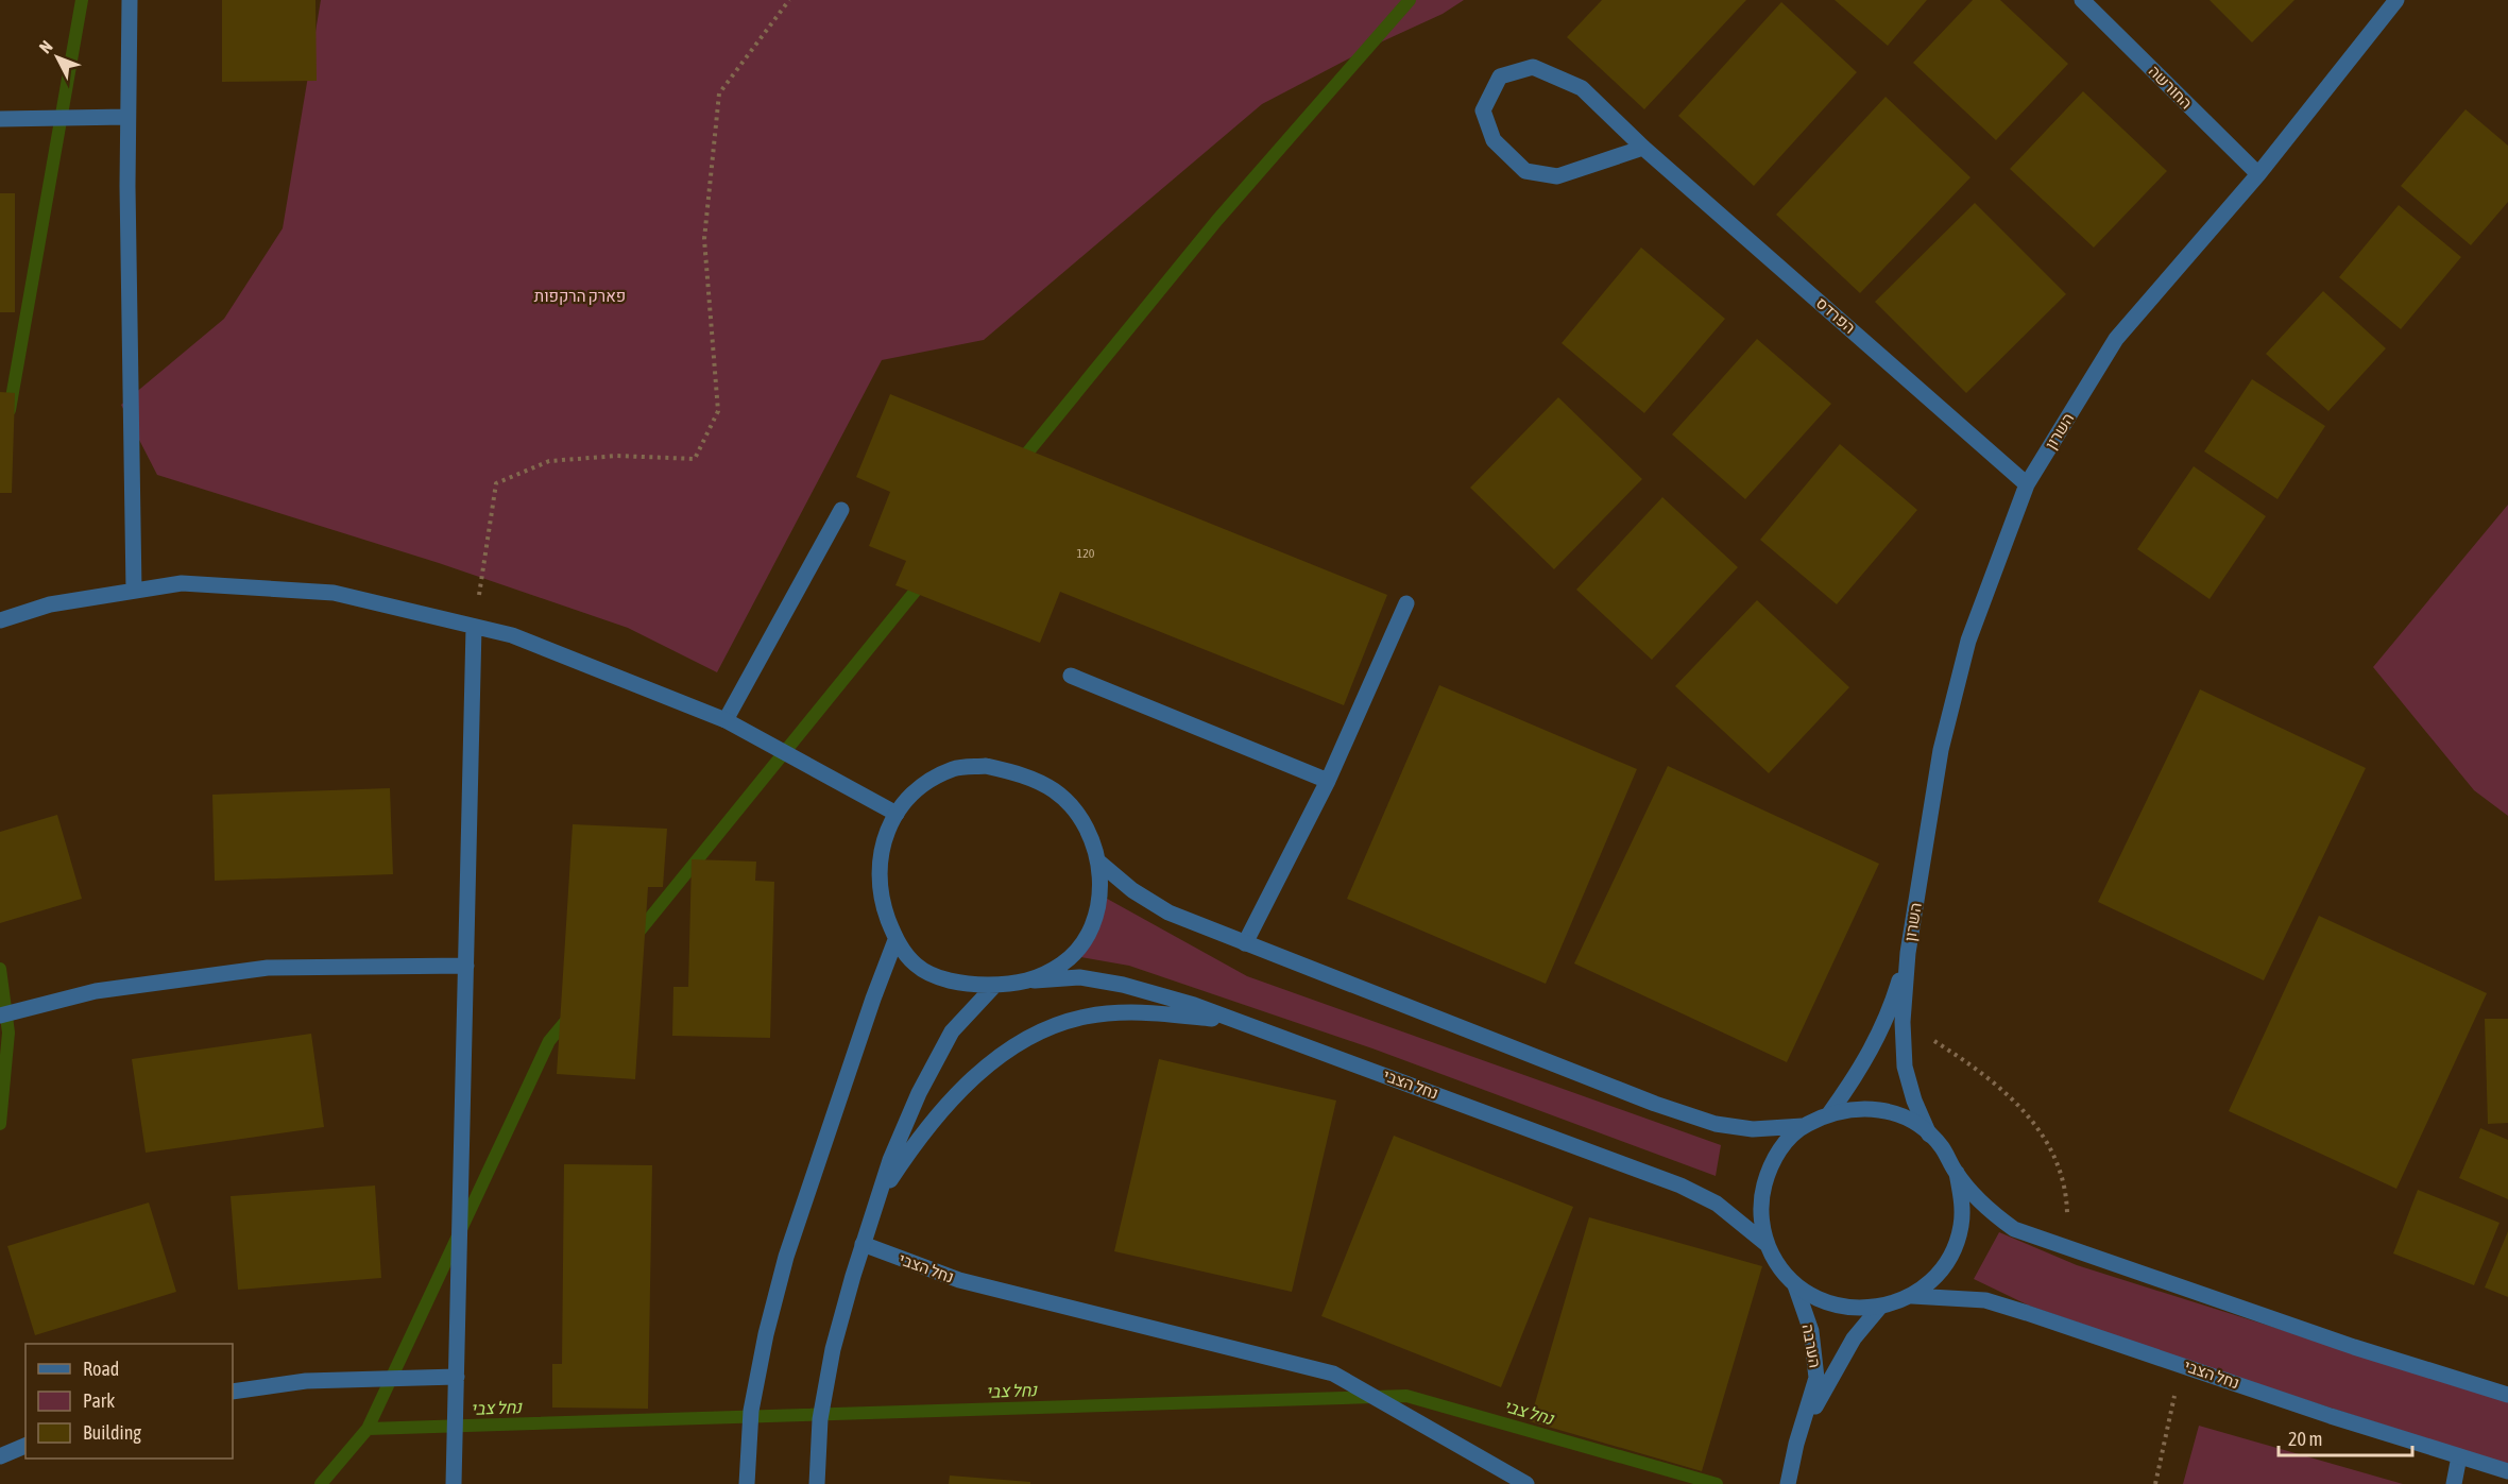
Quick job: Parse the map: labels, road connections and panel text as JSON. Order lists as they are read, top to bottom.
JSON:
{
  "streets": {
    "street": [
      "החורשה",
      "הפרדס",
      "השרון",
      "נחל הצבי",
      "הערבה"
    ]
  },
  "crossings": [
    ["החורשה", "השרון"],
    ["הפרדס", "השרון"],
    ["השרון", "נחל הצבי"],
    ["השרון", "הערבה"],
    ["נחל הצבי", "הערבה"]
  ],
  "water": ["נחל צבי"],
  "parks": ["פארק הרקפות"],
  "house_numbers": ["120"],
  "legend": ["Road", "Park", "Building"],
  "scale_bar": "20 m",
  "north": "top left"
}
